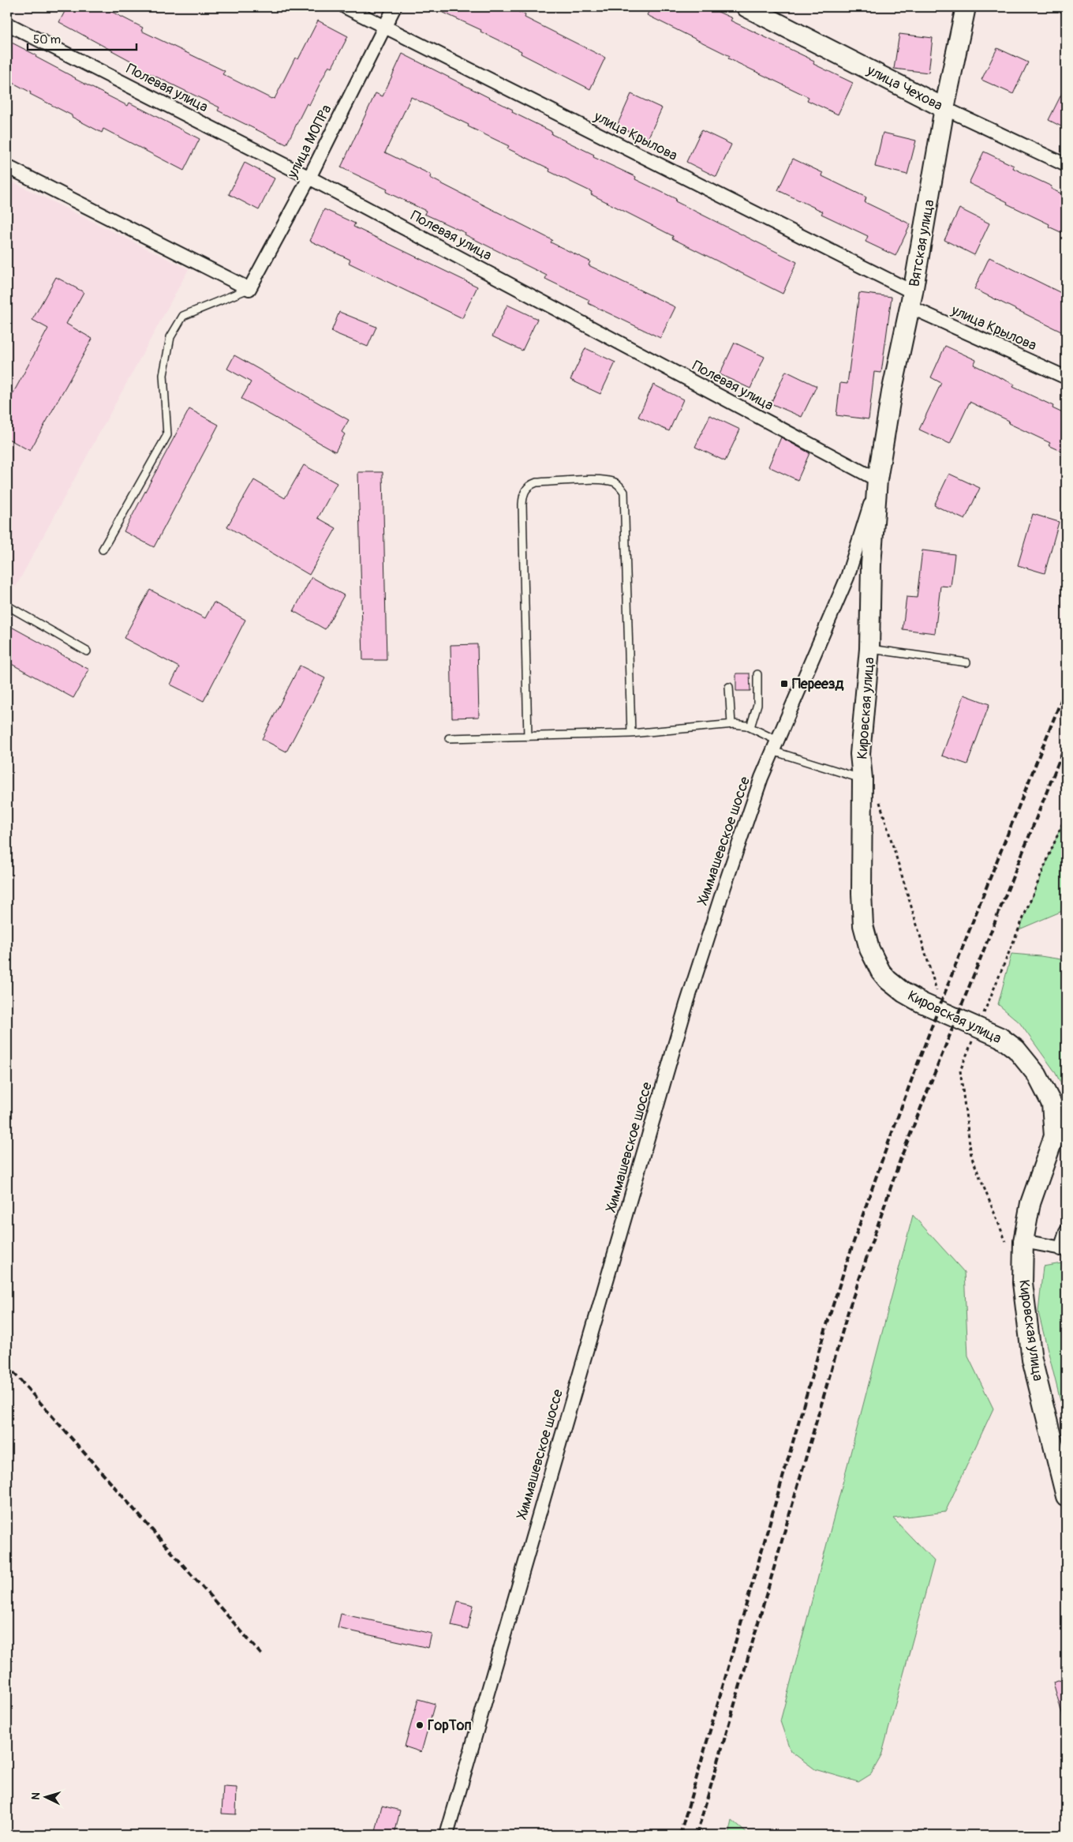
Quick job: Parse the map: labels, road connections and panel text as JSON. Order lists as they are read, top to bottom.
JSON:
{
  "streets": {
    "main road": ["улица Чехова", "Вятская улица", "Кировская улица"],
    "street": [
      "Полевая улица",
      "улица Крылова",
      "улица МОПРа",
      "Химмашевское шоссе"
    ]
  },
  "crossings": [
    ["Полевая улица", "улица МОПРа"],
    ["Полевая улица", "Вятская улица"],
    ["Полевая улица", "Кировская улица"],
    ["Полевая улица", "Химмашевское шоссе"],
    ["улица Чехова", "Вятская улица"],
    ["улица Крылова", "улица МОПРа"],
    ["улица Крылова", "Вятская улица"],
    ["Вятская улица", "Кировская улица"],
    ["Вятская улица", "Химмашевское шоссе"],
    ["Кировская улица", "Химмашевское шоссе"]
  ],
  "places": {
    "transit": ["Переезд"],
    "other": ["ГорТоп"]
  },
  "scale_bar": "50 m",
  "north": "left"
}
